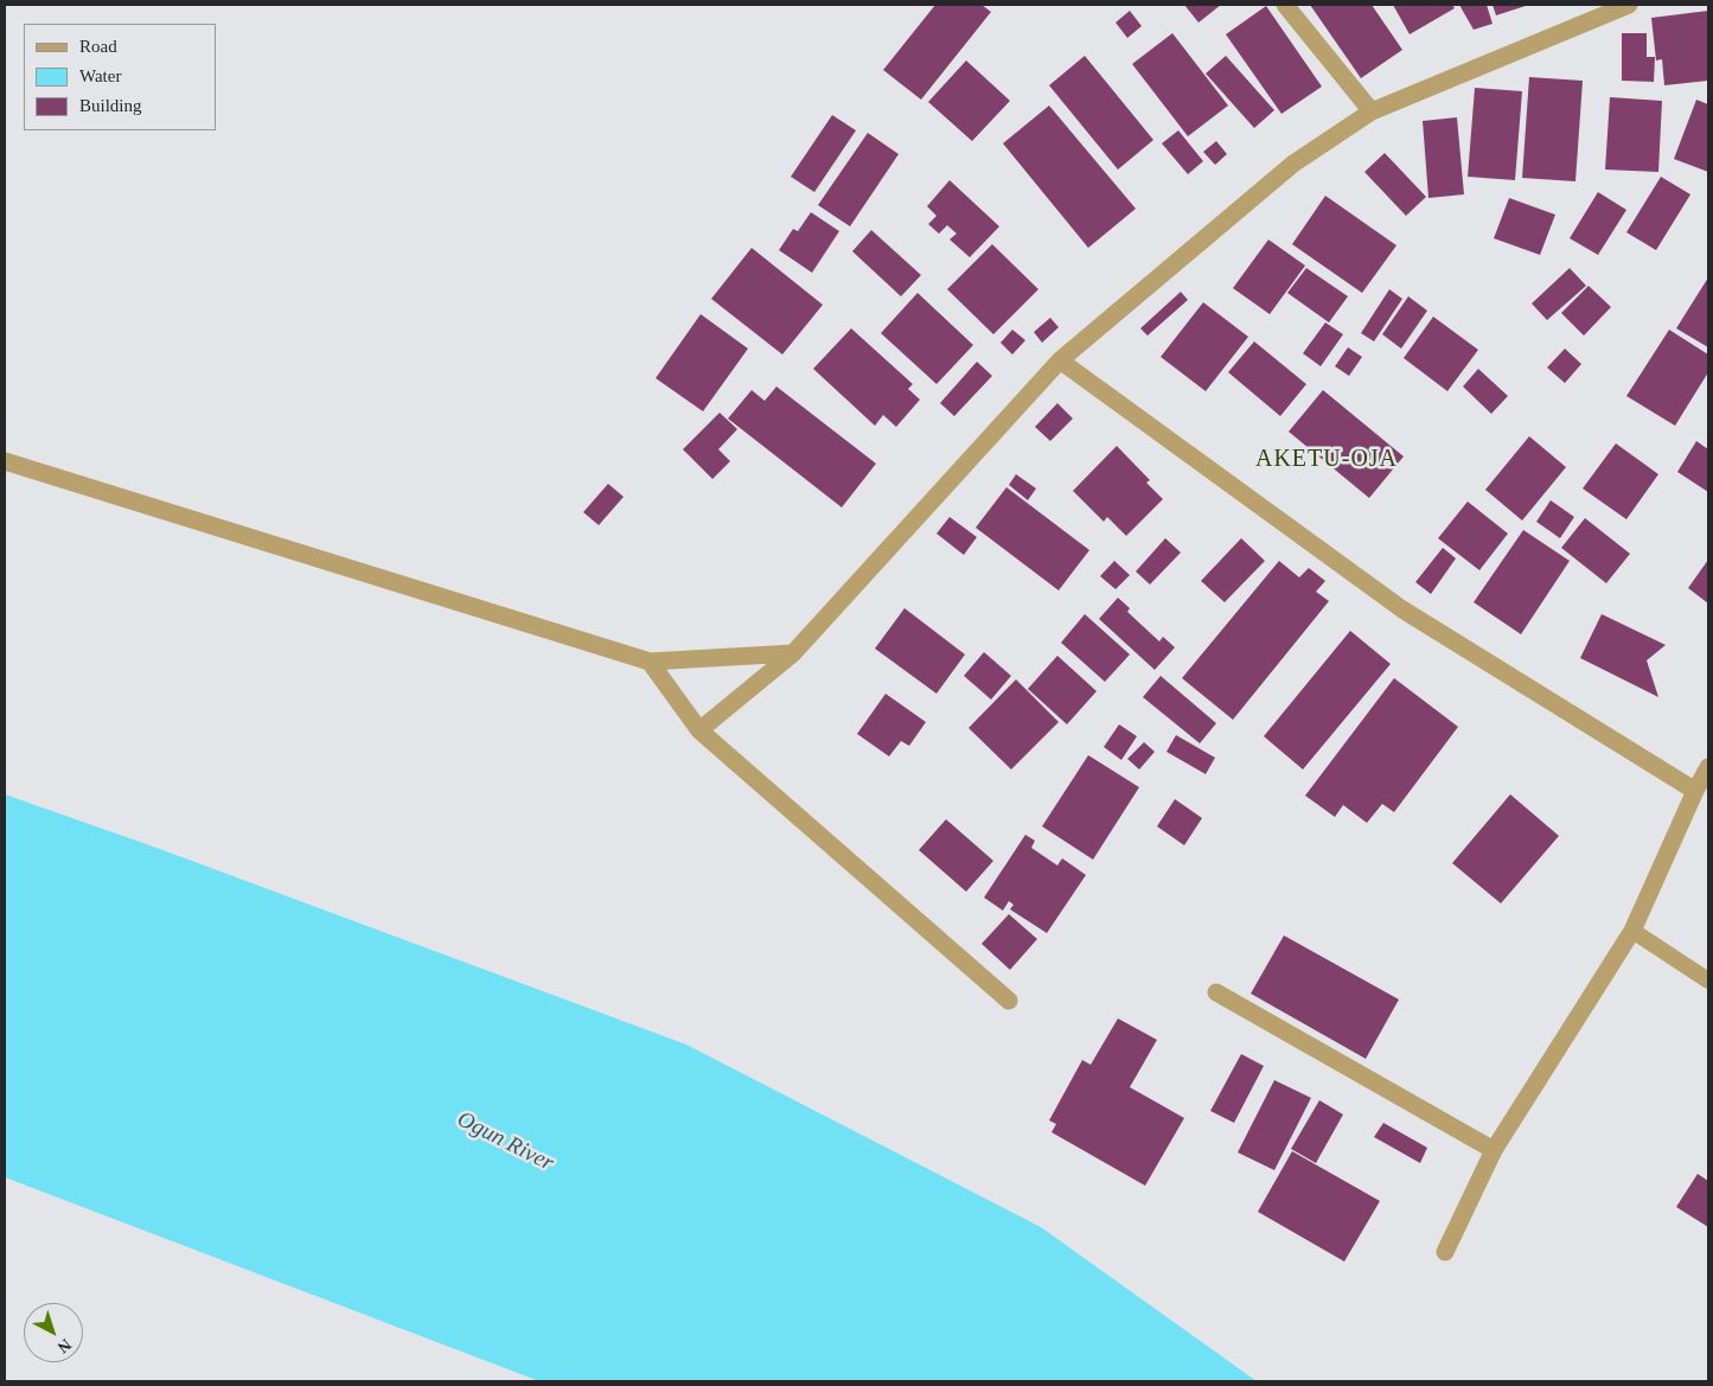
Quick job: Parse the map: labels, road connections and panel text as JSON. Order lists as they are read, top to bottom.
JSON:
{
  "districts": ["AKETU-OJA"],
  "water": ["Ogun River"],
  "legend": ["Road", "Water", "Building"],
  "north": "bottom right"
}
